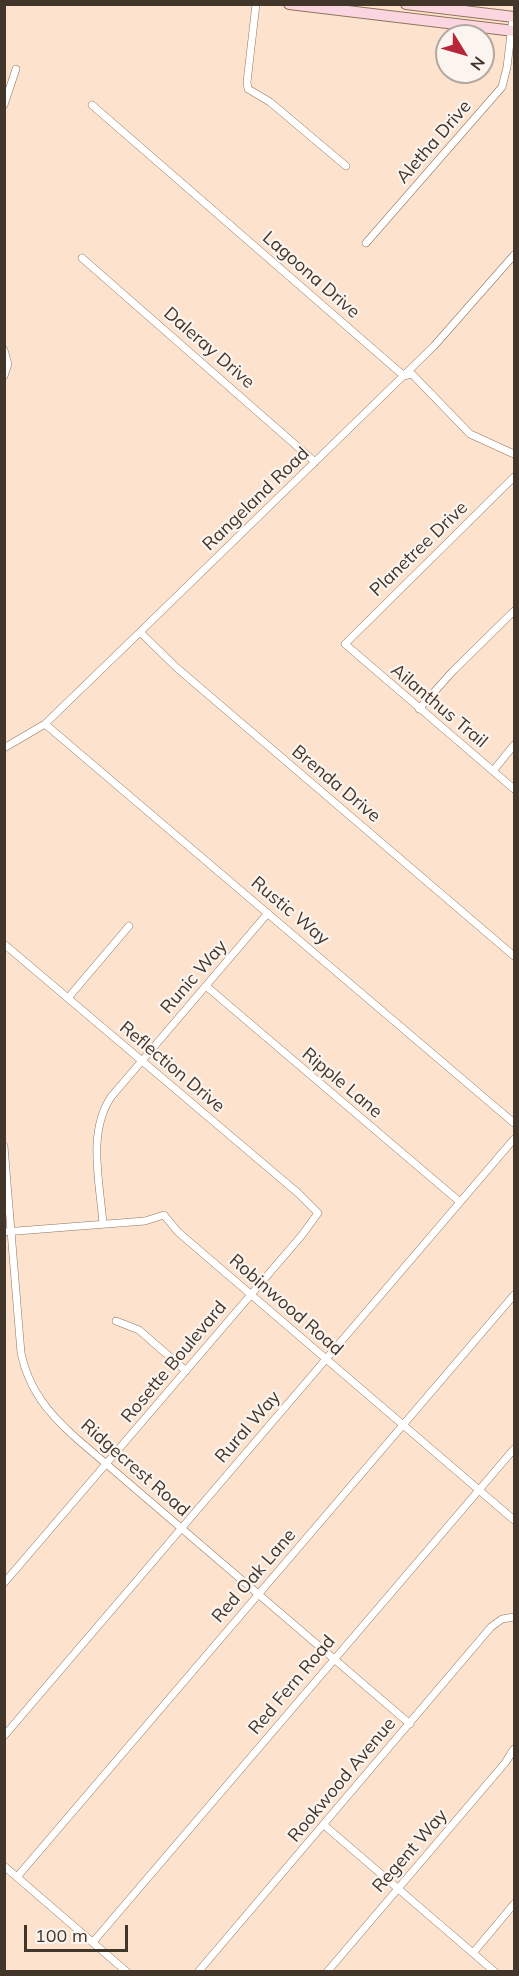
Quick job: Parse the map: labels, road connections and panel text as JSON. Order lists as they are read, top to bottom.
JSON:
{
  "streets": {
    "street": [
      "Aletha Drive",
      "Lagoona Drive",
      "Daleray Drive",
      "Rangeland Road",
      "Planetree Drive",
      "Ailanthus Trail",
      "Brenda Drive",
      "Rustic Way",
      "Runic Way",
      "Reflection Drive",
      "Ripple Lane",
      "Robinwood Road",
      "Rosette Boulevard",
      "Rural Way",
      "Ridgecrest Road",
      "Red Oak Lane",
      "Red Fern Road",
      "Rookwood Avenue",
      "Regent Way"
    ]
  },
  "crossings": [
    ["Lagoona Drive", "Rangeland Road"],
    ["Daleray Drive", "Rangeland Road"],
    ["Rangeland Road", "Brenda Drive"],
    ["Rangeland Road", "Rustic Way"],
    ["Planetree Drive", "Ailanthus Trail"],
    ["Rustic Way", "Runic Way"],
    ["Runic Way", "Reflection Drive"],
    ["Runic Way", "Ripple Lane"],
    ["Runic Way", "Robinwood Road"],
    ["Reflection Drive", "Rosette Boulevard"],
    ["Ripple Lane", "Rural Way"],
    ["Robinwood Road", "Rosette Boulevard"],
    ["Robinwood Road", "Rural Way"],
    ["Robinwood Road", "Ridgecrest Road"],
    ["Robinwood Road", "Red Oak Lane"],
    ["Robinwood Road", "Red Fern Road"],
    ["Rosette Boulevard", "Ridgecrest Road"],
    ["Rural Way", "Ridgecrest Road"],
    ["Ridgecrest Road", "Red Oak Lane"],
    ["Ridgecrest Road", "Red Fern Road"],
    ["Ridgecrest Road", "Rookwood Avenue"]
  ],
  "scale_bar": "100 m",
  "north": "bottom right"
}
